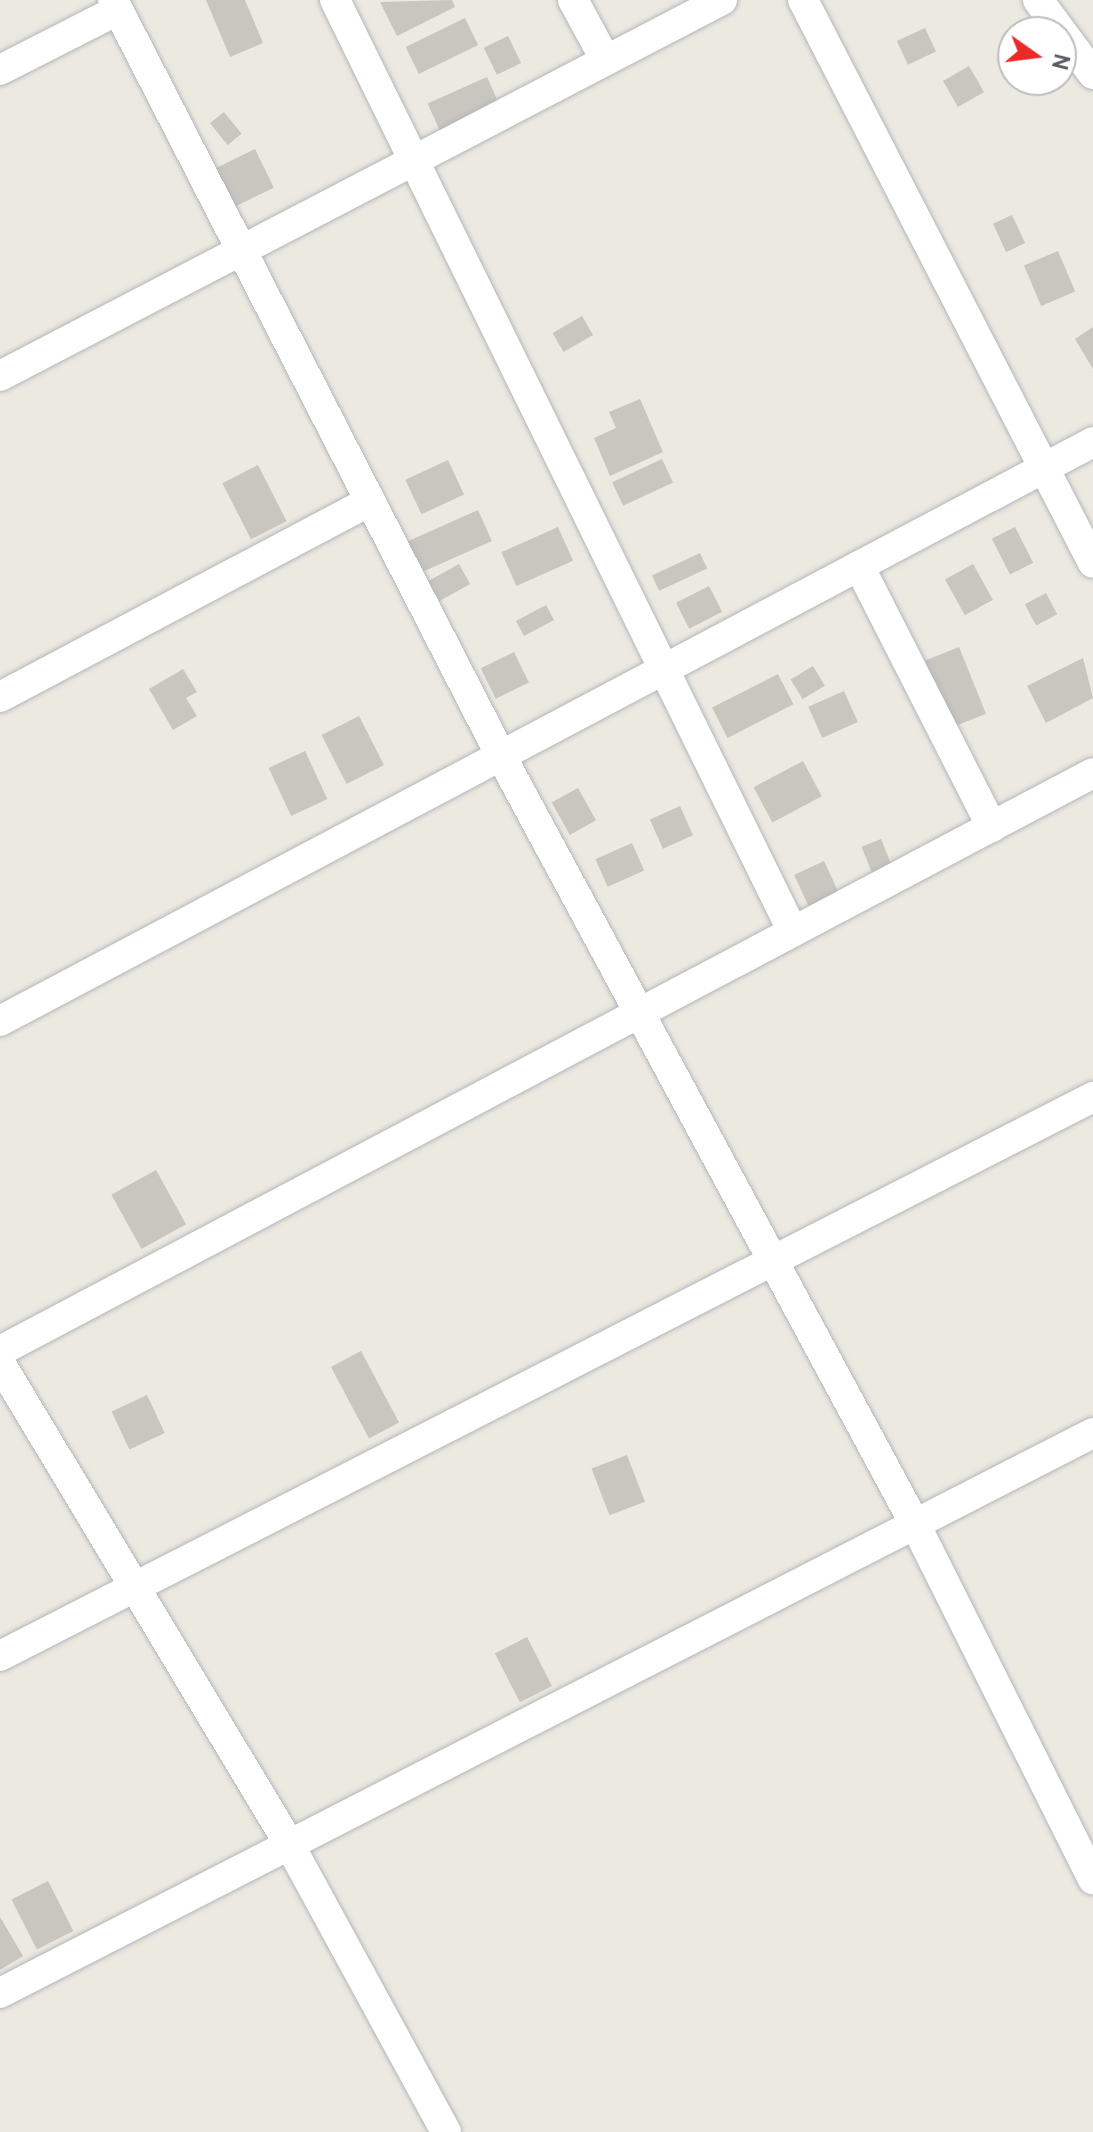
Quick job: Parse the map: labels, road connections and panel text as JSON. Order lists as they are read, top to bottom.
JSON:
{
  "north": "right"
}
